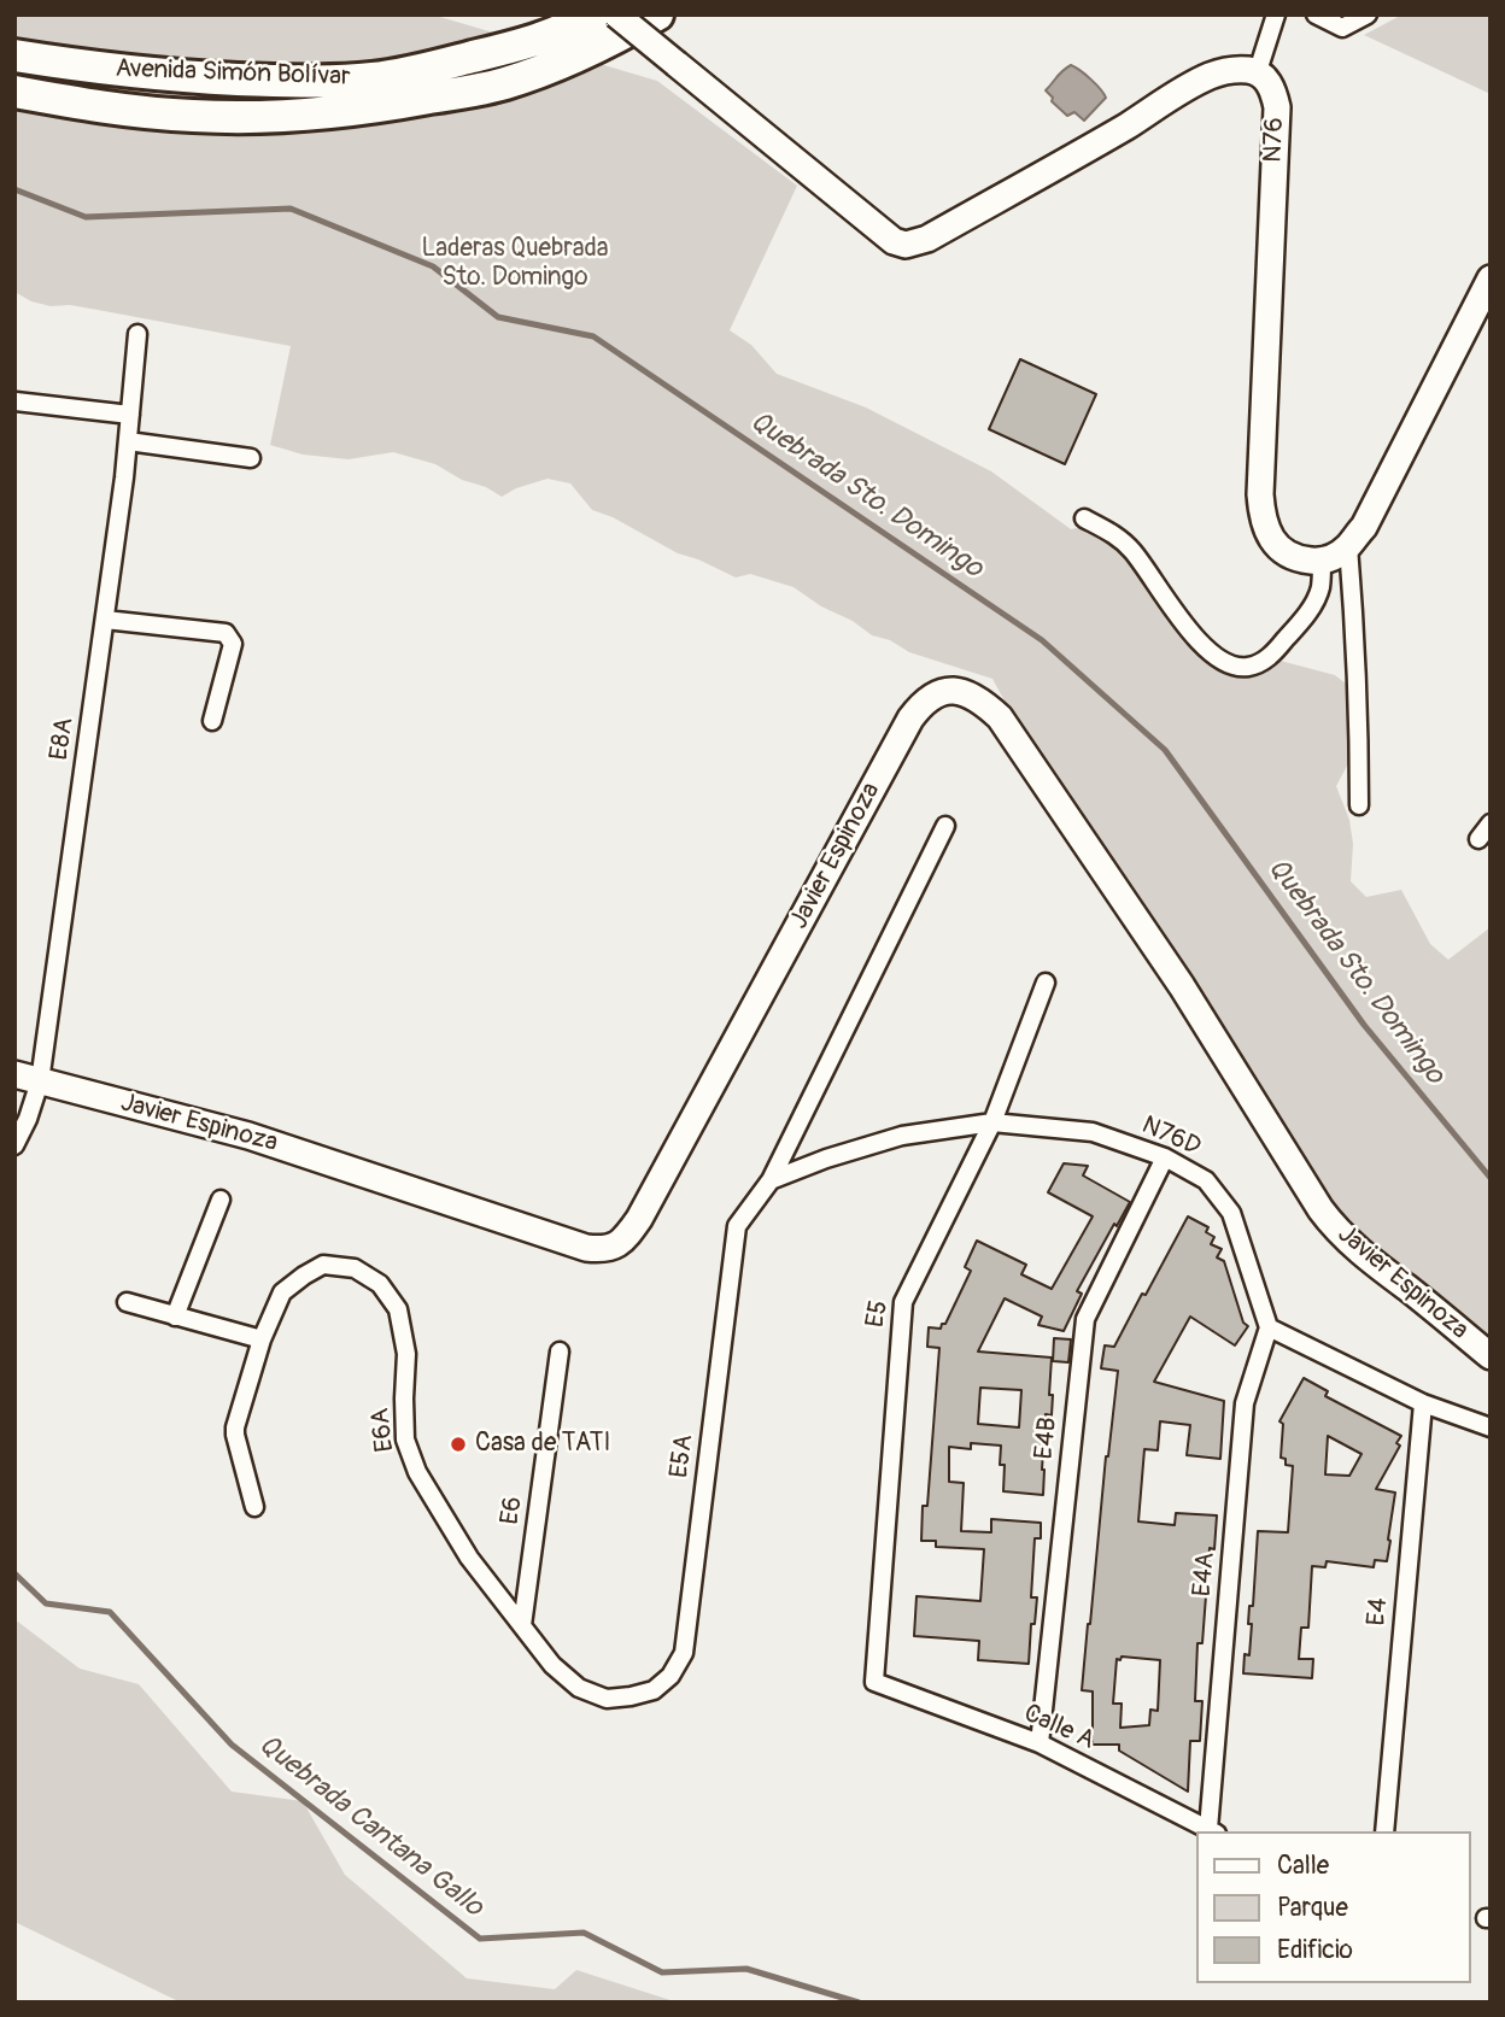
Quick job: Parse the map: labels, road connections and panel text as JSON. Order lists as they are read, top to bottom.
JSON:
{
  "streets": {
    "highway": ["Avenida Simón Bolívar"],
    "street": [
      "N76",
      "E8A",
      "Javier Espinoza",
      "N76D",
      "E5",
      "E6A",
      "E4B",
      "E5A",
      "E6",
      "E4A",
      "E4",
      "Calle A"
    ]
  },
  "crossings": [
    ["E8A", "Javier Espinoza"],
    ["N76D", "E5"],
    ["N76D", "E4B"],
    ["N76D", "E5A"],
    ["N76D", "E4A"],
    ["E5", "Calle A"],
    ["E6A", "E5A"],
    ["E6A", "E6"],
    ["E4B", "Calle A"],
    ["E4A", "Calle A"]
  ],
  "water": ["Quebrada Sto. Domingo", "Quebrada Cantana Gallo"],
  "parks": ["Laderas Quebrada Sto. Domingo"],
  "places": ["Casa de TATI"],
  "legend": ["Calle", "Parque", "Edificio"]
}
